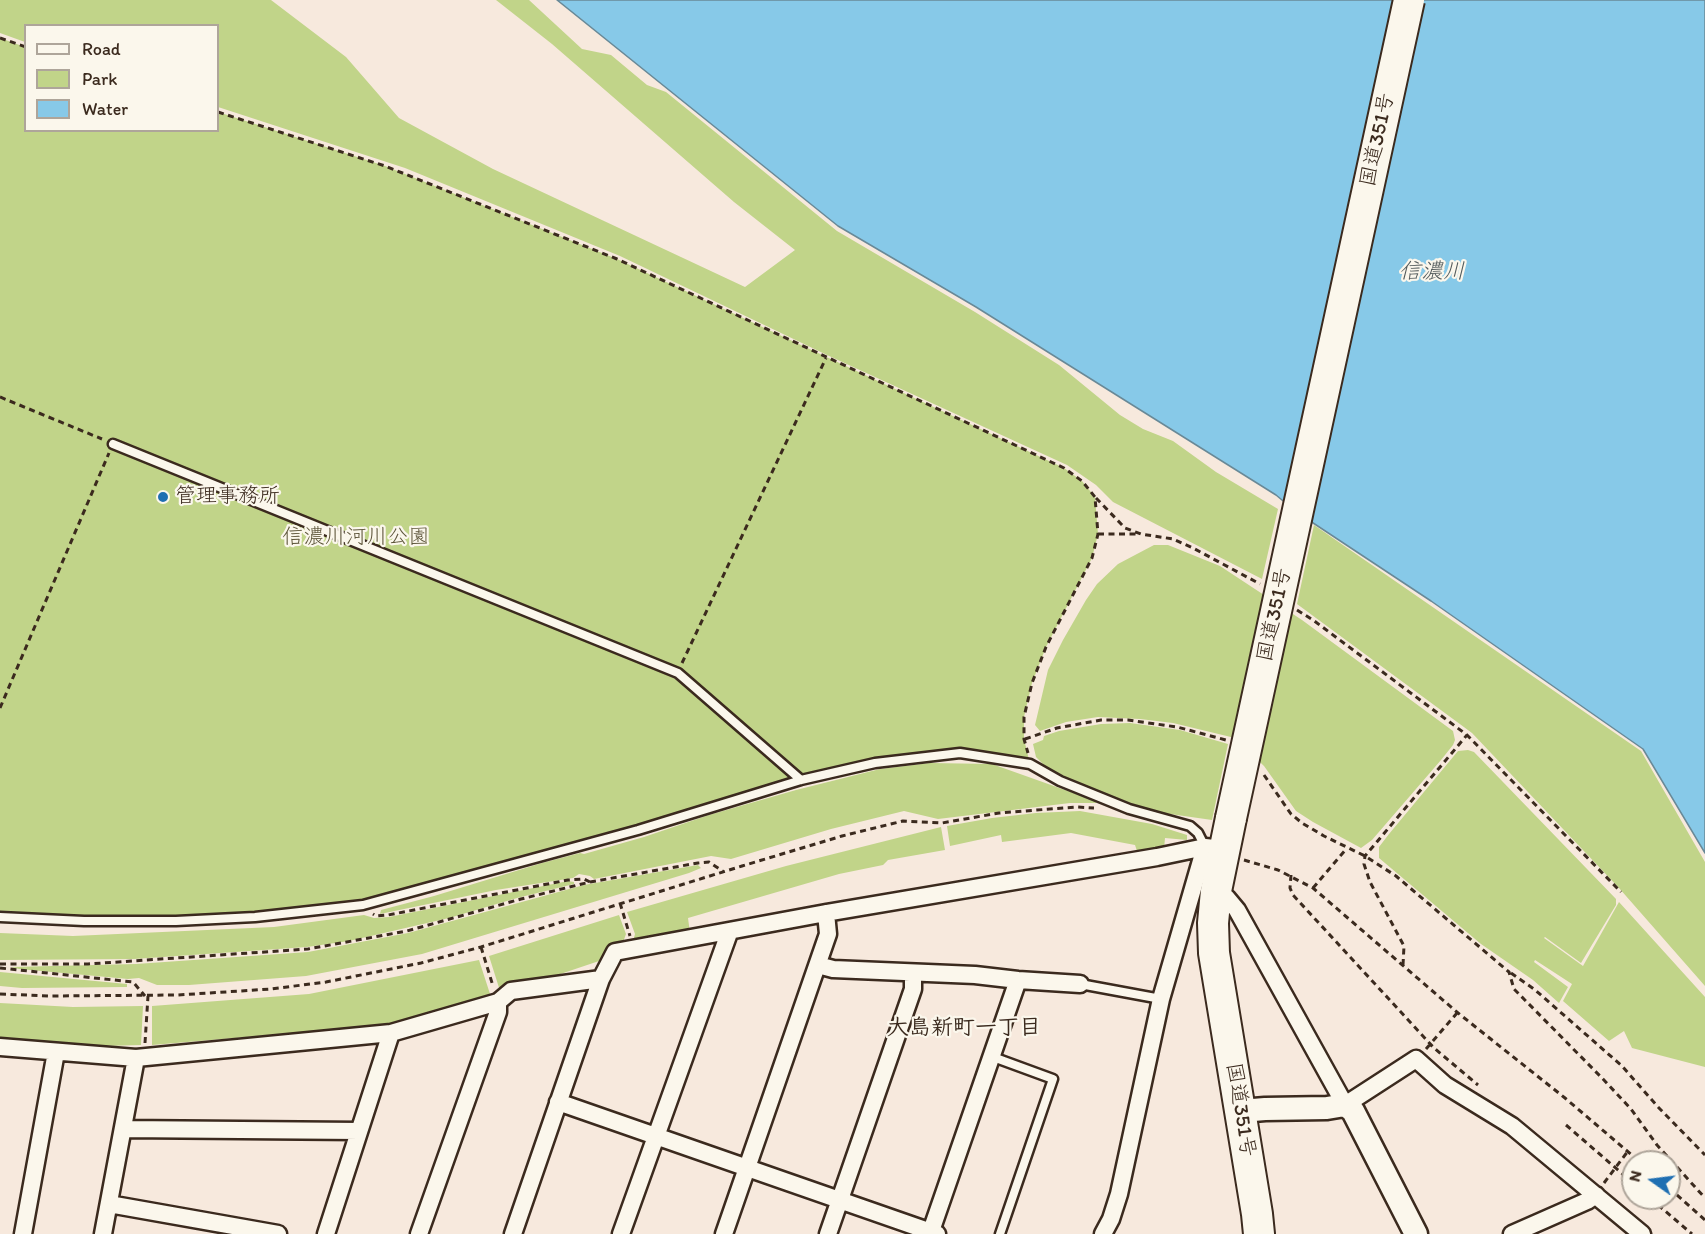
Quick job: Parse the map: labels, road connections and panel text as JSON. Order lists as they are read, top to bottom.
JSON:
{
  "streets": {
    "highway": ["国道351号"]
  },
  "districts": ["大島新町一丁目"],
  "water": ["信濃川"],
  "parks": ["信濃川河川公園"],
  "places": ["管理事務所"],
  "legend": ["Road", "Park", "Water"],
  "north": "left"
}
